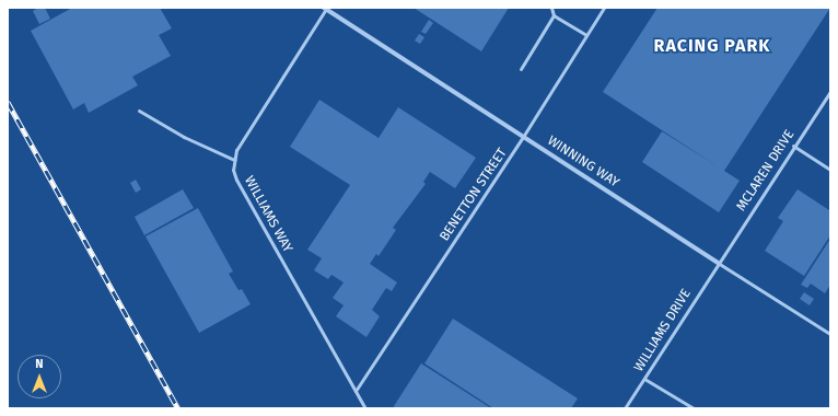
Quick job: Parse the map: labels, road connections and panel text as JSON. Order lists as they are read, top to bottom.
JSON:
{
  "streets": {
    "street": ["WINNING WAY"],
    "lane": [
      "MCLAREN DRIVE",
      "BENETTON STREET",
      "WILLIAMS WAY",
      "WILLIAMS DRIVE"
    ]
  },
  "crossings": [
    ["WINNING WAY", "MCLAREN DRIVE"],
    ["WINNING WAY", "BENETTON STREET"],
    ["WINNING WAY", "WILLIAMS DRIVE"],
    ["MCLAREN DRIVE", "WILLIAMS DRIVE"],
    ["BENETTON STREET", "WILLIAMS WAY"]
  ],
  "districts": ["RACING PARK"],
  "north": "top"
}
